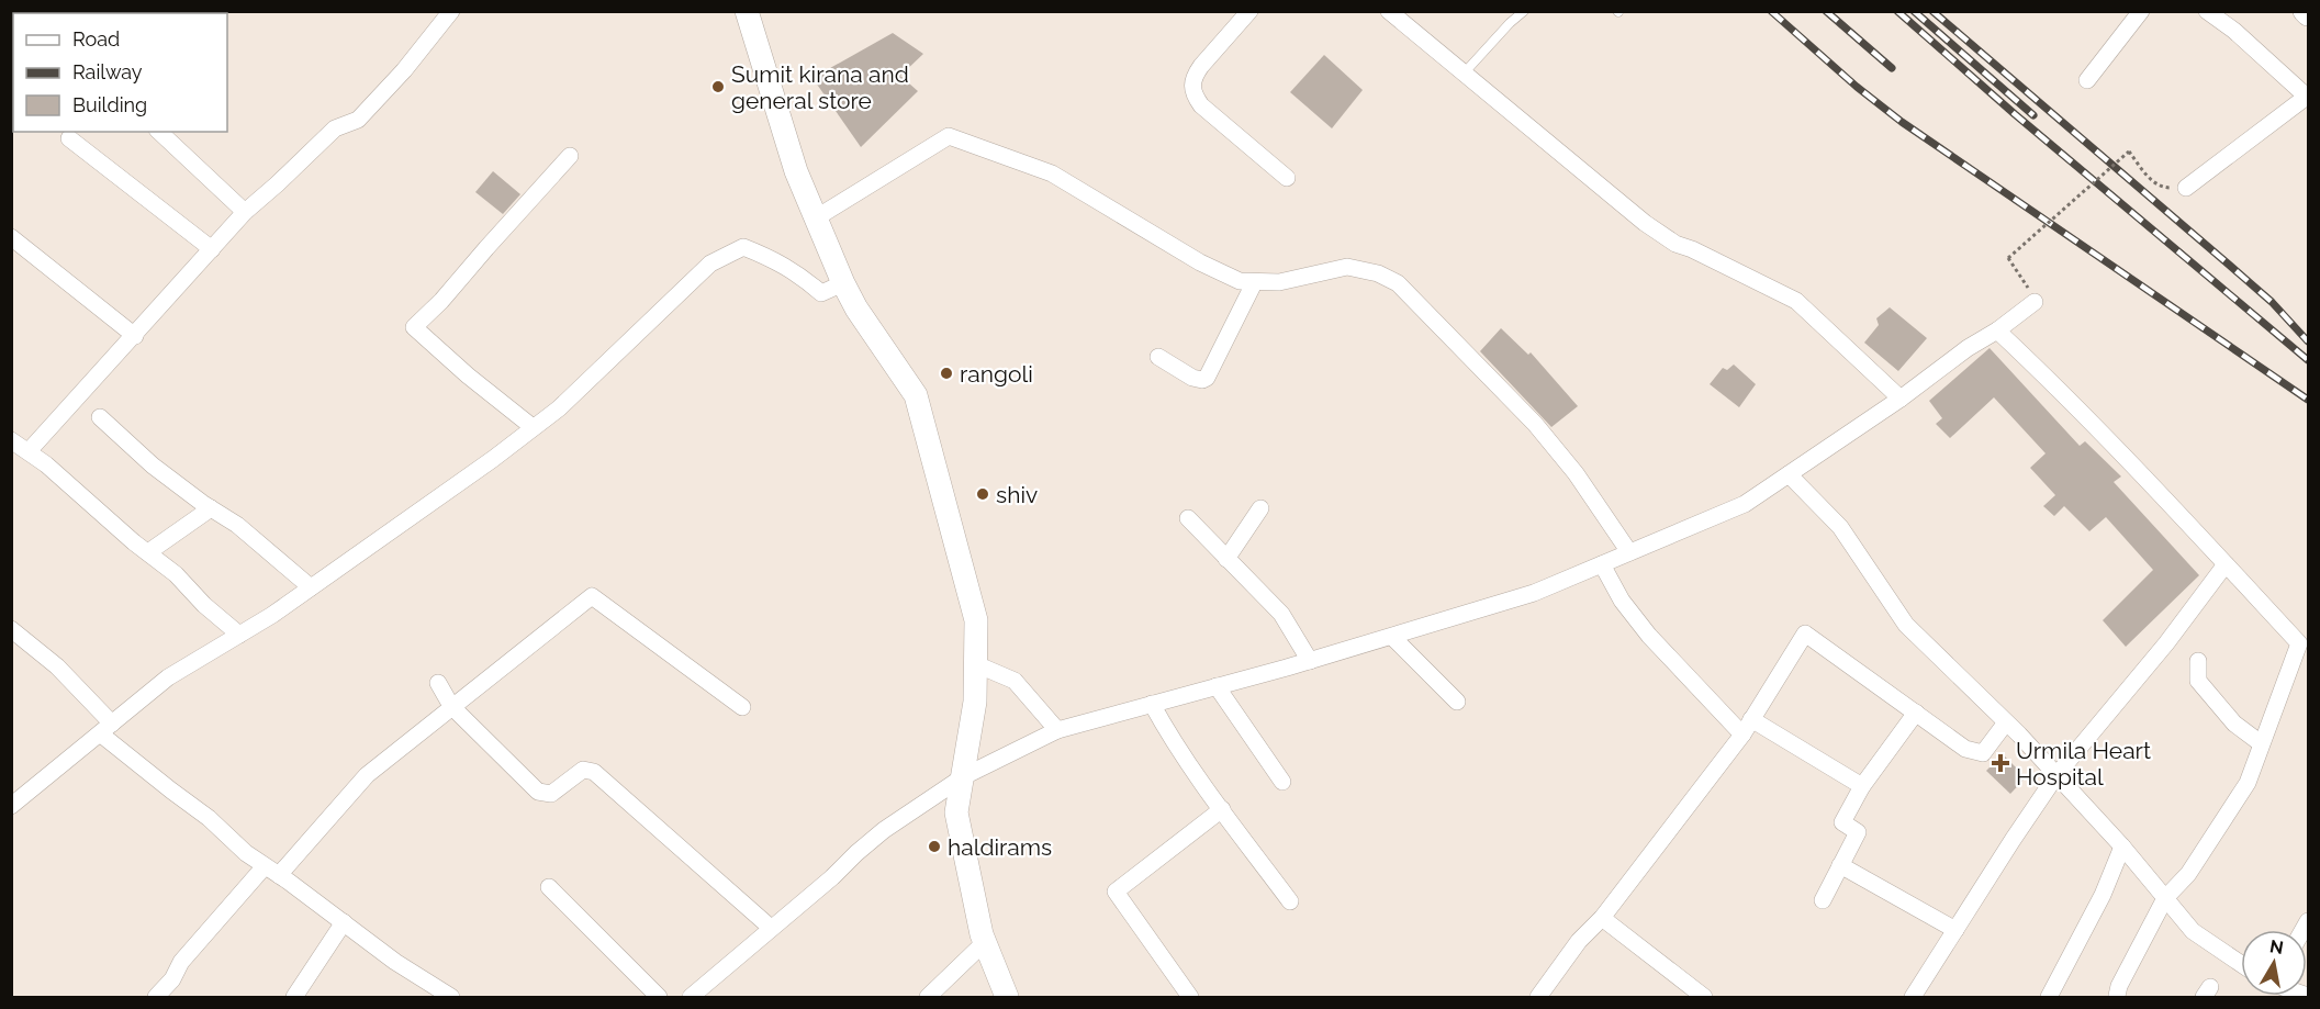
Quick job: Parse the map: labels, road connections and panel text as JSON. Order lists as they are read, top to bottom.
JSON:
{
  "places": {
    "other": [
      "Sumit kirana and general store",
      "rangoli",
      "shiv",
      "haldirams"
    ],
    "health": ["Urmila Heart Hospital"]
  },
  "legend": ["Road", "Railway", "Building"],
  "north": "top"
}
